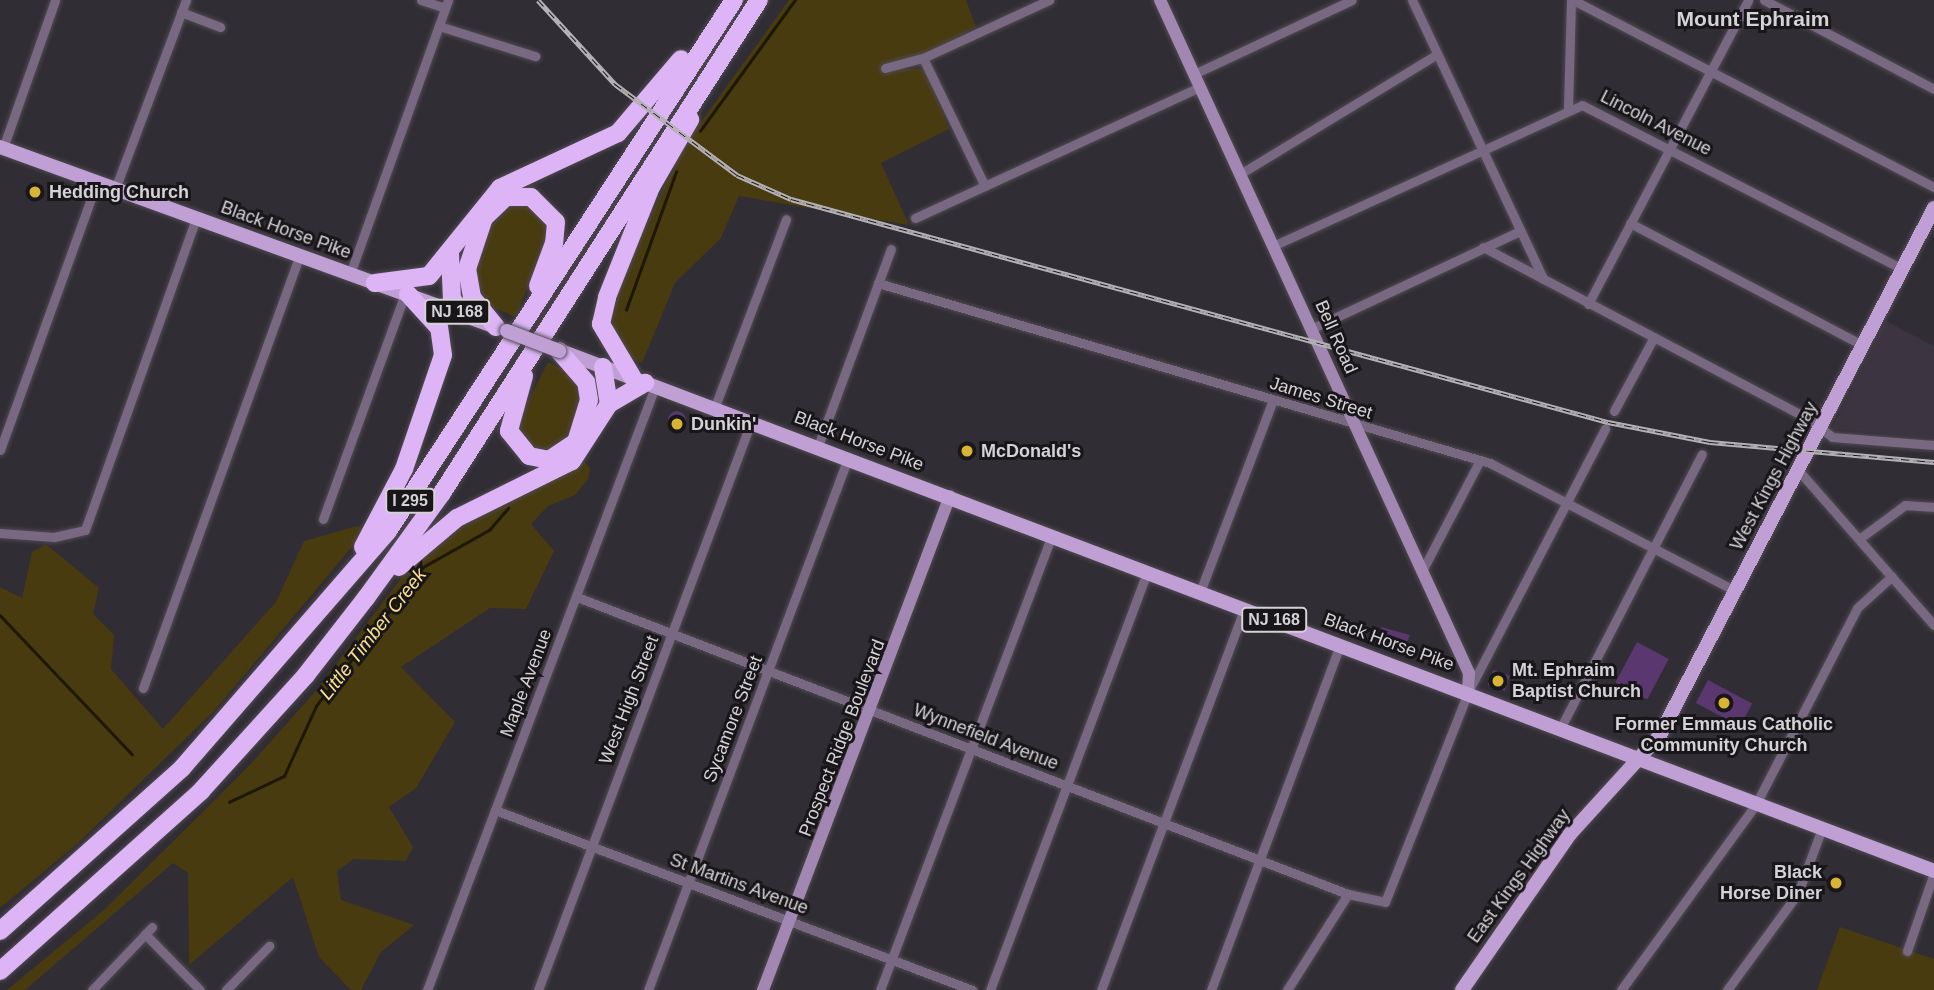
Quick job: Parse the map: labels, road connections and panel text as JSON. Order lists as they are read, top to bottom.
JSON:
{
  "streets": {
    "highway": ["I 295"],
    "main road": [
      "Black Horse Pike",
      "NJ 168",
      "West Kings Highway",
      "East Kings Highway"
    ],
    "street": [
      "Lincoln Avenue",
      "Bell Road",
      "James Street",
      "Maple Avenue",
      "West High Street",
      "Sycamore Street",
      "Wynnefield Avenue",
      "Prospect Ridge Boulevard",
      "St Martins Avenue"
    ]
  },
  "crossings": [
    ["Lincoln Avenue", "West Kings Highway"],
    ["Black Horse Pike", "NJ 168"],
    ["Black Horse Pike", "Bell Road"],
    ["Black Horse Pike", "West Kings Highway"],
    ["Black Horse Pike", "Maple Avenue"],
    ["Black Horse Pike", "West High Street"],
    ["Black Horse Pike", "Sycamore Street"],
    ["Black Horse Pike", "Wynnefield Avenue"],
    ["Black Horse Pike", "Prospect Ridge Boulevard"],
    ["Black Horse Pike", "East Kings Highway"],
    ["NJ 168", "Maple Avenue"],
    ["Bell Road", "James Street"],
    ["Bell Road", "Wynnefield Avenue"],
    ["James Street", "West Kings Highway"],
    ["West Kings Highway", "East Kings Highway"],
    ["Maple Avenue", "Wynnefield Avenue"],
    ["Maple Avenue", "St Martins Avenue"],
    ["West High Street", "Wynnefield Avenue"],
    ["West High Street", "St Martins Avenue"],
    ["Sycamore Street", "Wynnefield Avenue"],
    ["Sycamore Street", "St Martins Avenue"],
    ["Wynnefield Avenue", "Prospect Ridge Boulevard"],
    ["Prospect Ridge Boulevard", "St Martins Avenue"]
  ],
  "districts": ["Mount Ephraim"],
  "water": ["Little Timber Creek"],
  "places": [
    "Hedding Church",
    "Dunkin'",
    "McDonald's",
    "Mt. Ephraim Baptist Church",
    "Former Emmaus Catholic Community Church",
    "Black Horse Diner"
  ]
}
